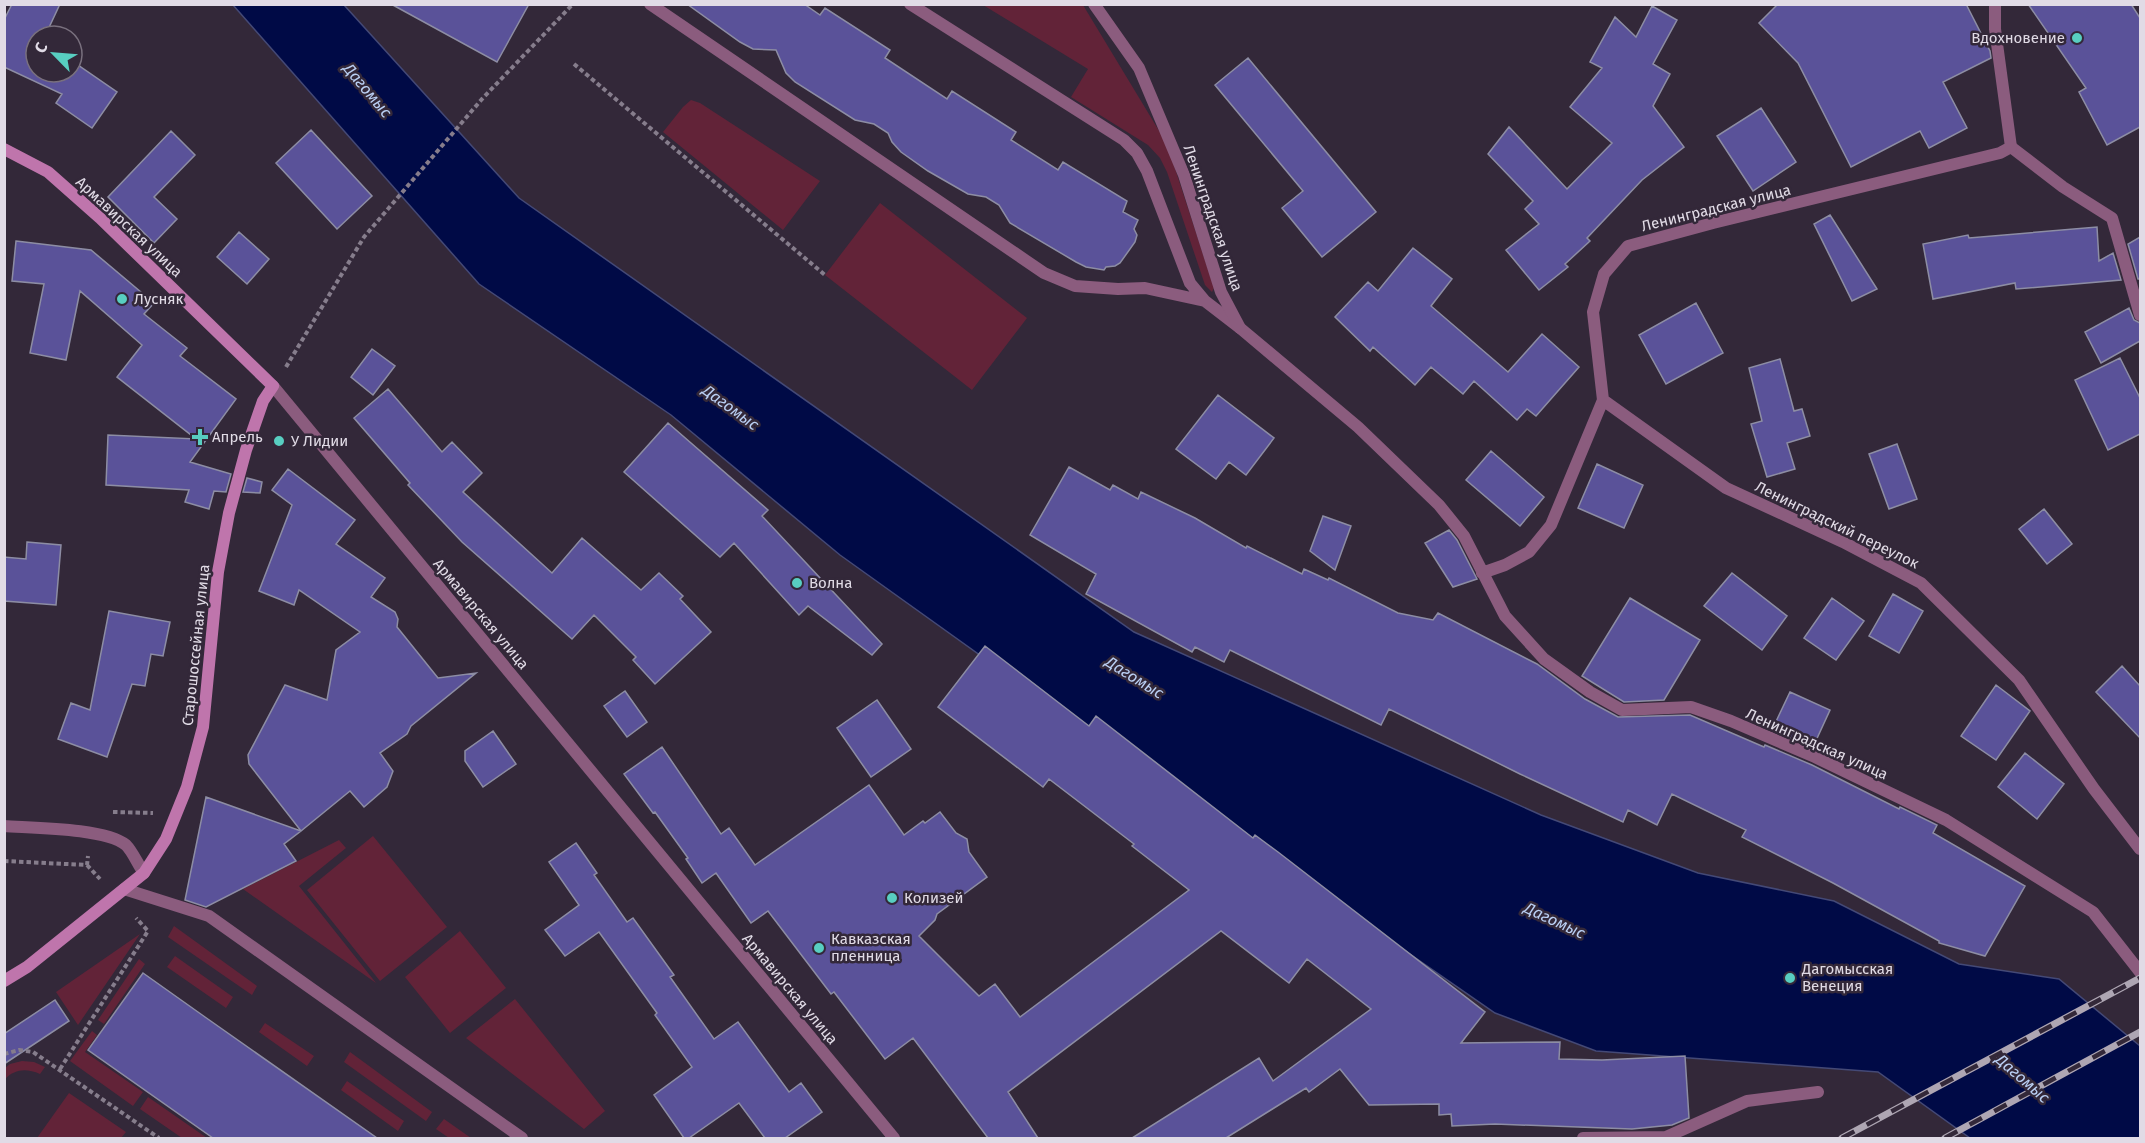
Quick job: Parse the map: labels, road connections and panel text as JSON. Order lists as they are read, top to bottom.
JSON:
{
  "streets": {
    "street": [
      "Ленинградская улица",
      "Армавирская улица",
      "Ленинградский переулок",
      "Старошоссейная улица"
    ]
  },
  "crossings": [
    ["Ленинградская улица", "Ленинградский переулок"],
    ["Армавирская улица", "Старошоссейная улица"]
  ],
  "water": ["Дагомыс"],
  "places": {
    "other": [
      "Вдохновение",
      "Лусняк",
      "У Лидии",
      "Волна",
      "Колизей",
      "Кавказская пленница",
      "Дагомысская Венеция"
    ],
    "health": ["Апрель"]
  },
  "north": "top left"
}
